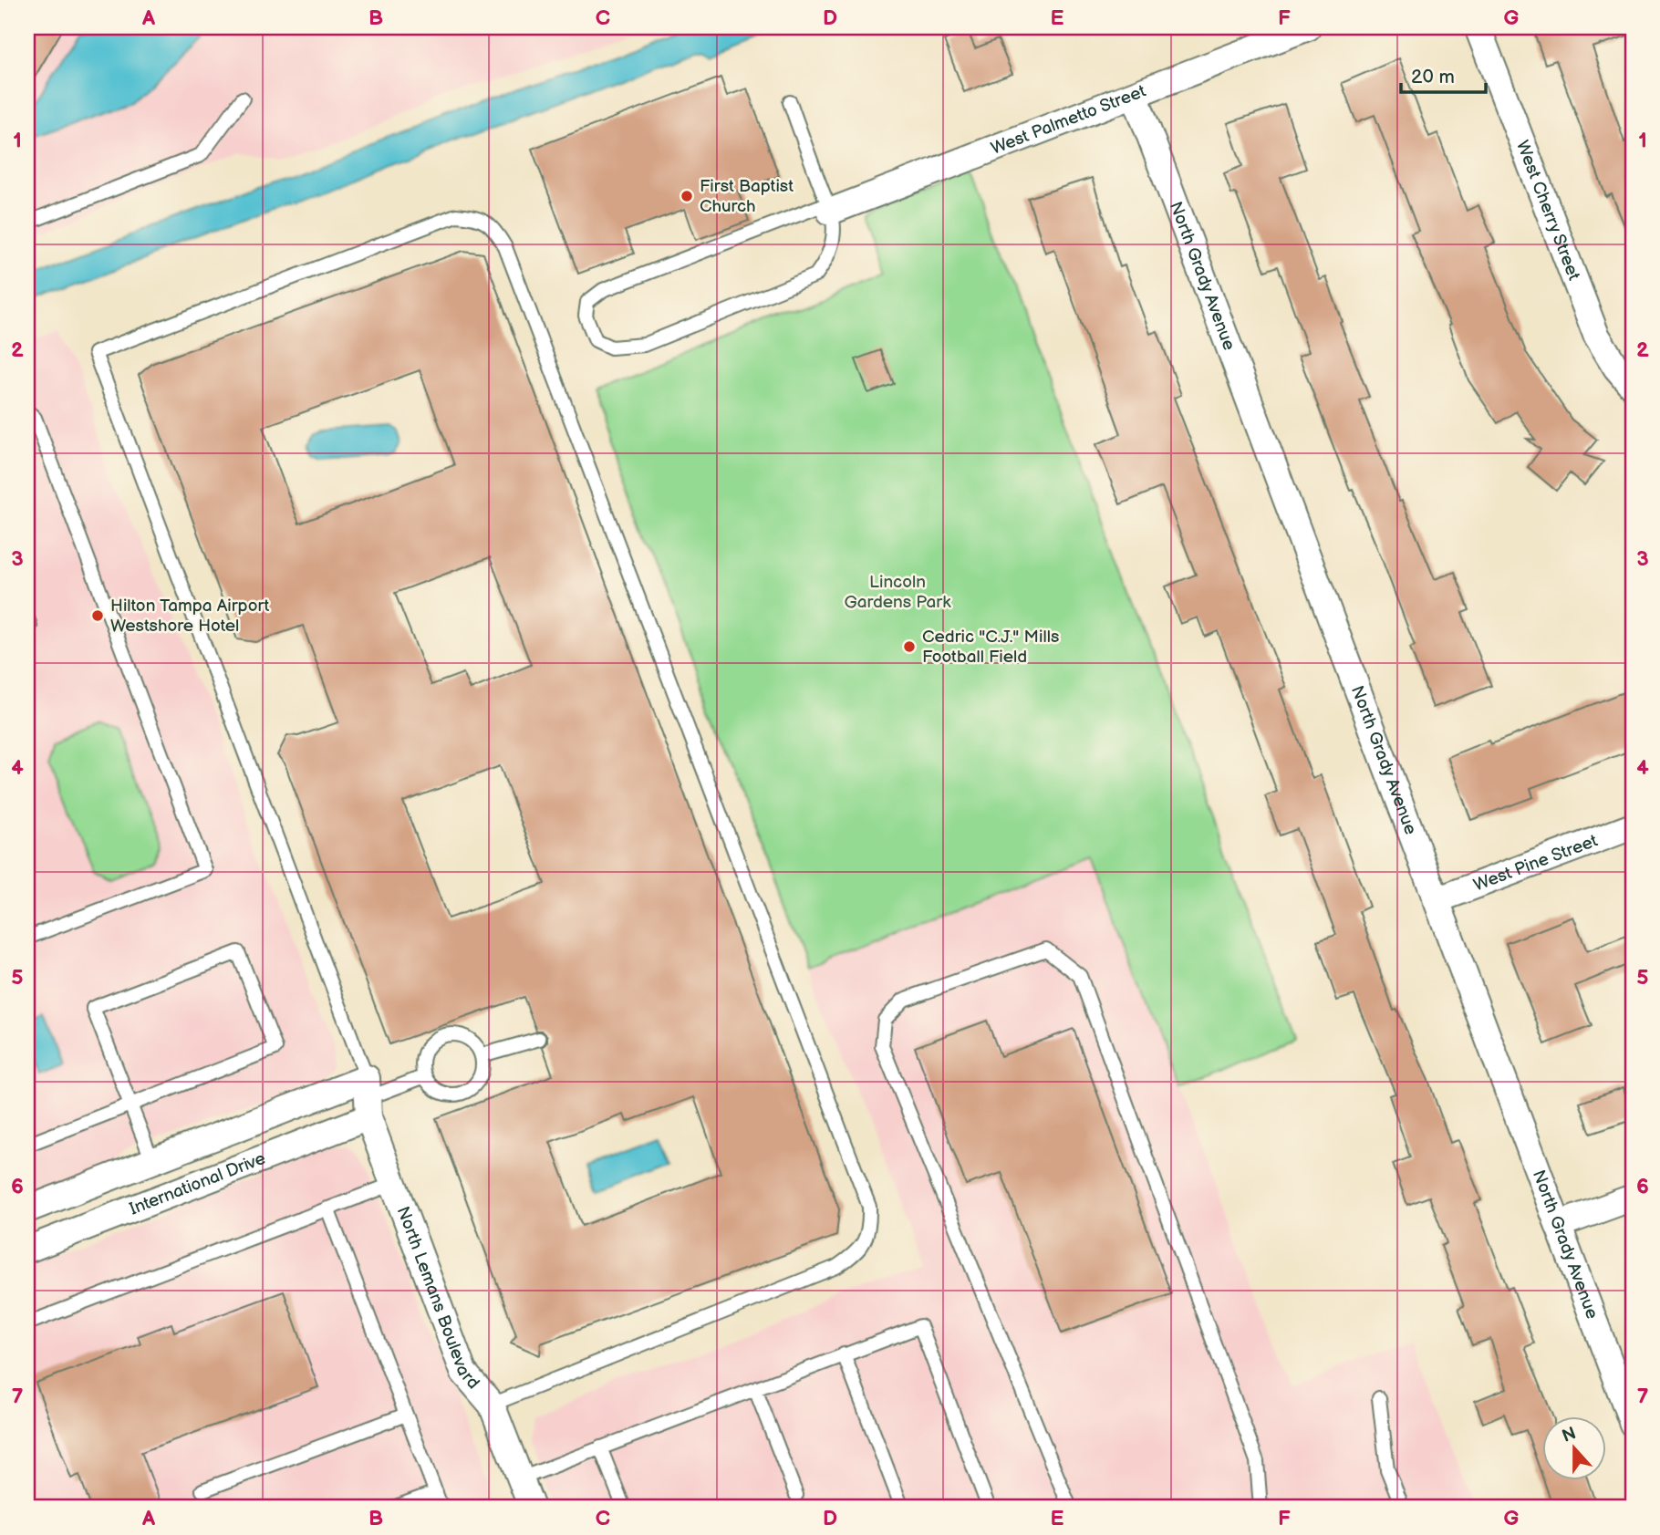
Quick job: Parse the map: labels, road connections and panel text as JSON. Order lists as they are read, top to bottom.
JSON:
{
  "streets": {
    "street": [
      "West Palmetto Street",
      "West Cherry Street",
      "North Grady Avenue",
      "West Pine Street",
      "International Drive",
      "North Lemans Boulevard"
    ]
  },
  "crossings": [
    ["West Palmetto Street", "North Grady Avenue"],
    ["North Grady Avenue", "West Pine Street"],
    ["International Drive", "North Lemans Boulevard"]
  ],
  "parks": ["Lincoln Gardens Park"],
  "places": ["First Baptist Church", "Hilton Tampa Airport Westshore Hotel", "Cedric \"C.J.\" Mills Football Field"],
  "scale_bar": "20 m",
  "north": "top",
  "grid": {
    "columns": [
      "A",
      "B",
      "C",
      "D",
      "E",
      "F",
      "G"
    ],
    "rows": [
      "1",
      "2",
      "3",
      "4",
      "5",
      "6",
      "7"
    ]
  }
}
